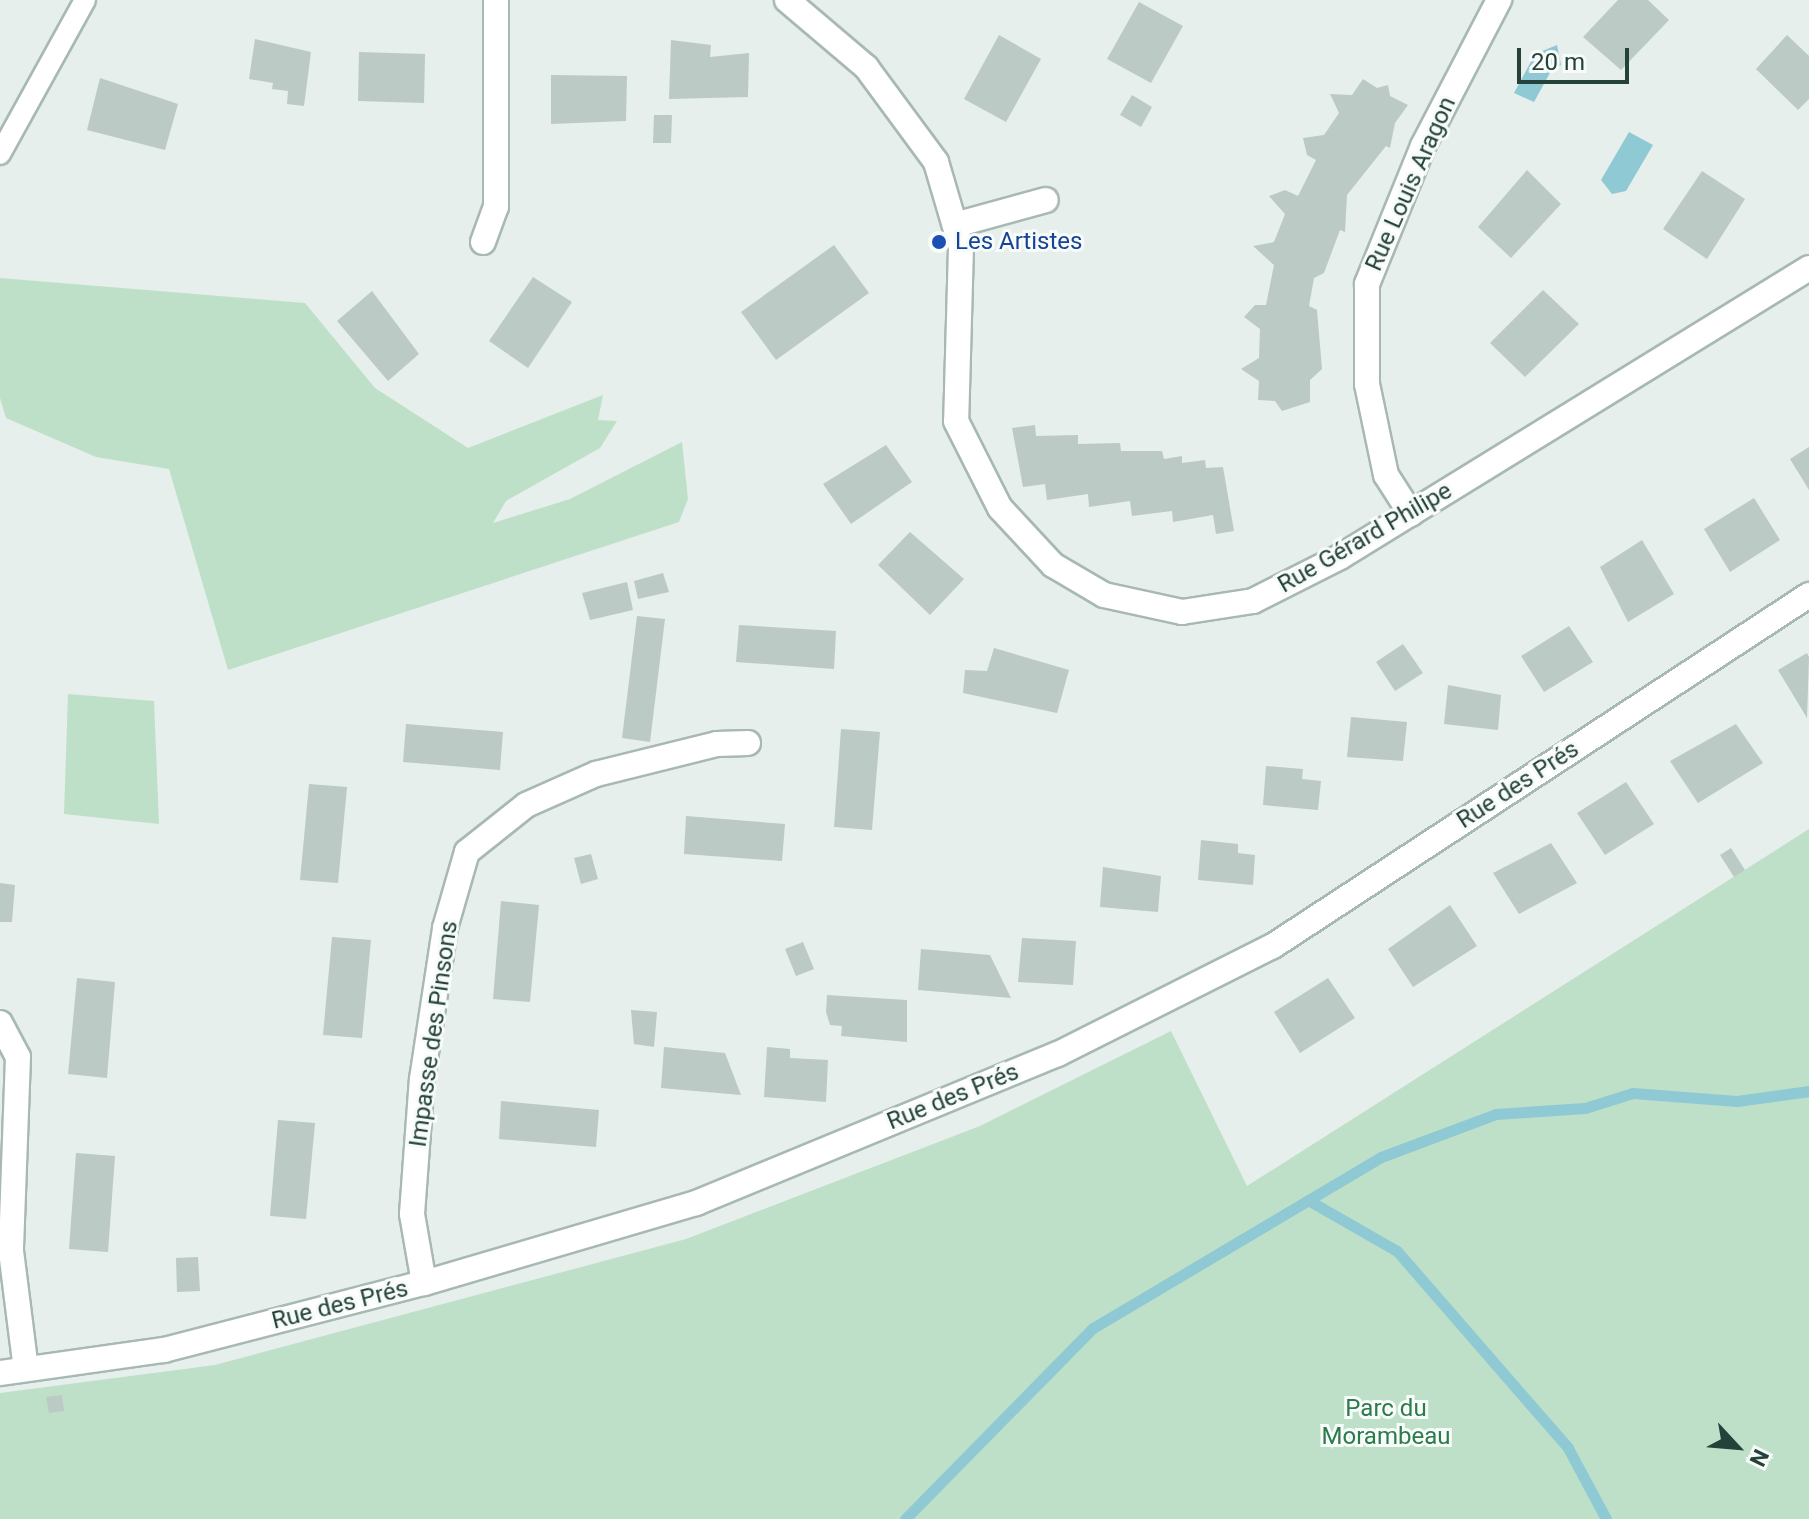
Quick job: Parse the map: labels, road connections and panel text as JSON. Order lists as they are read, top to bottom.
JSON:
{
  "streets": {
    "street": [
      "Rue Louis Aragon",
      "Rue Gérard Philipe",
      "Rue des Prés",
      "Impasse des Pinsons"
    ]
  },
  "crossings": [
    ["Rue Louis Aragon", "Rue Gérard Philipe"],
    ["Rue des Prés", "Impasse des Pinsons"]
  ],
  "parks": ["Parc du Morambeau"],
  "places": ["Les Artistes"],
  "scale_bar": "20 m",
  "north": "bottom right"
}
